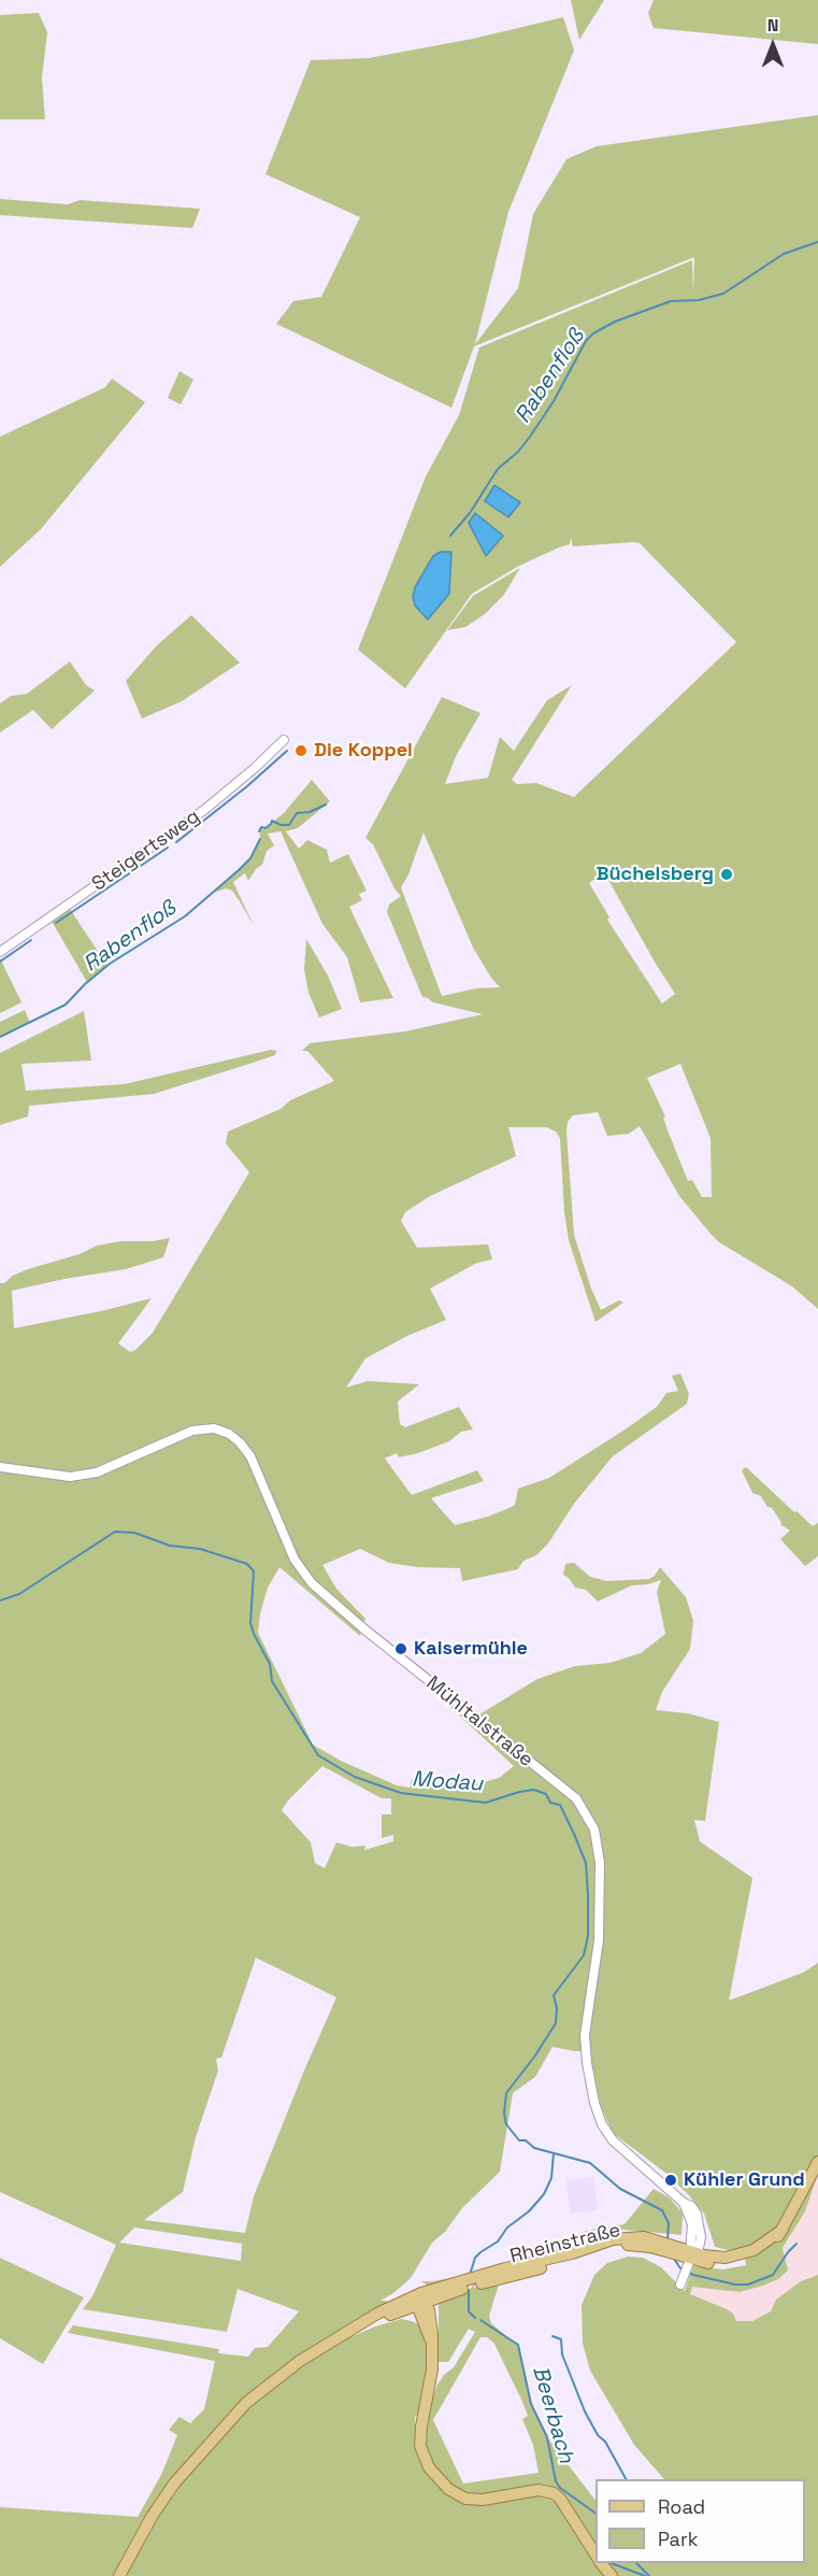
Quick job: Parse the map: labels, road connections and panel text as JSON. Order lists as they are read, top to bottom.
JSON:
{
  "streets": {
    "main road": ["Rheinstraße"],
    "street": ["Steigertsweg", "Mühltalstraße"]
  },
  "crossings": [
    ["Mühltalstraße", "Rheinstraße"]
  ],
  "water": ["Rabenfloß", "Modau", "Beerbach"],
  "places": [
    "Die Koppel",
    "Büchelsberg",
    "Kaisermühle",
    "Kühler Grund"
  ],
  "legend": ["Road", "Park"],
  "north": "top"
}
